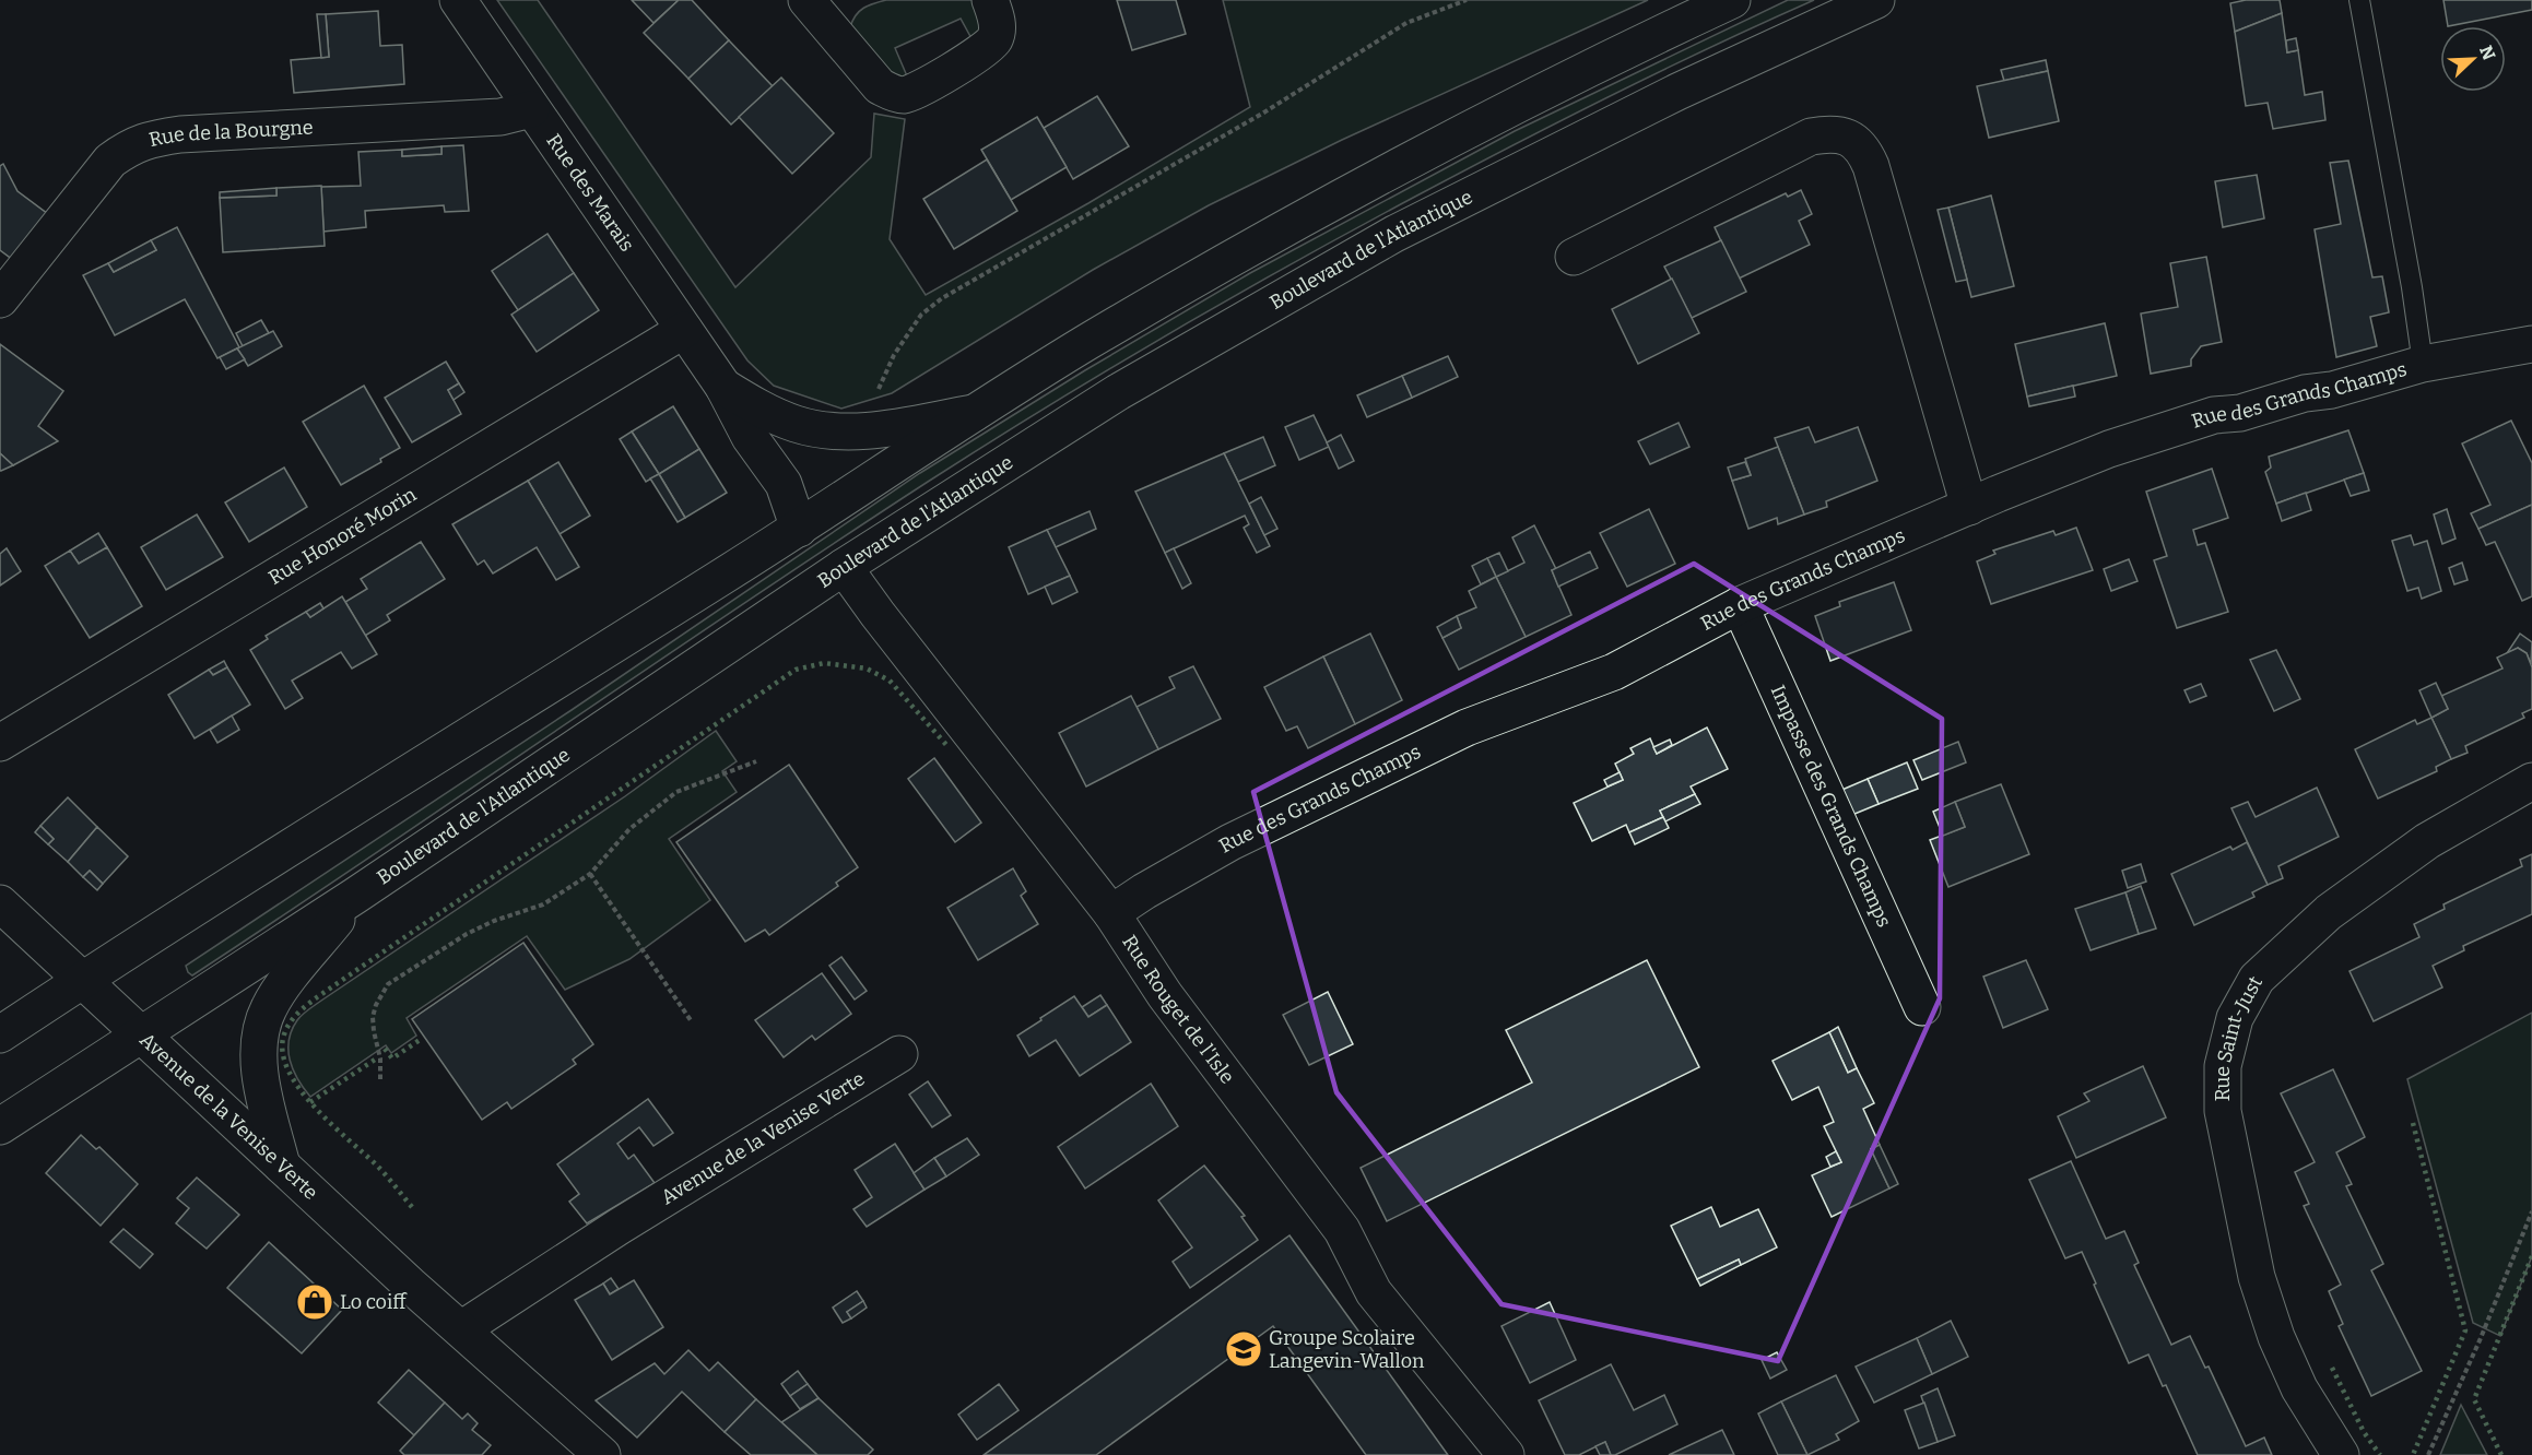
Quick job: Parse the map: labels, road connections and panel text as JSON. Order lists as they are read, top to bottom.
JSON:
{
  "streets": {
    "street": [
      "Rue de la Bourgne",
      "Rue des Marais",
      "Boulevard de l'Atlantique",
      "Rue des Grands Champs",
      "Rue Honoré Morin",
      "Impasse des Grands Champs",
      "Rue Rouget de l'Isle",
      "Rue Saint-Just",
      "Avenue de la Venise Verte"
    ]
  },
  "crossings": [
    ["Rue de la Bourgne", "Rue des Marais"],
    ["Rue des Marais", "Rue Honoré Morin"],
    ["Boulevard de l'Atlantique", "Rue Rouget de l'Isle"],
    ["Boulevard de l'Atlantique", "Avenue de la Venise Verte"],
    ["Rue des Grands Champs", "Impasse des Grands Champs"],
    ["Rue des Grands Champs", "Rue Rouget de l'Isle"]
  ],
  "places": {
    "shop": ["Lo coiff"],
    "school or university": ["Groupe Scolaire Langevin-Wallon"]
  },
  "north": "top right"
}
